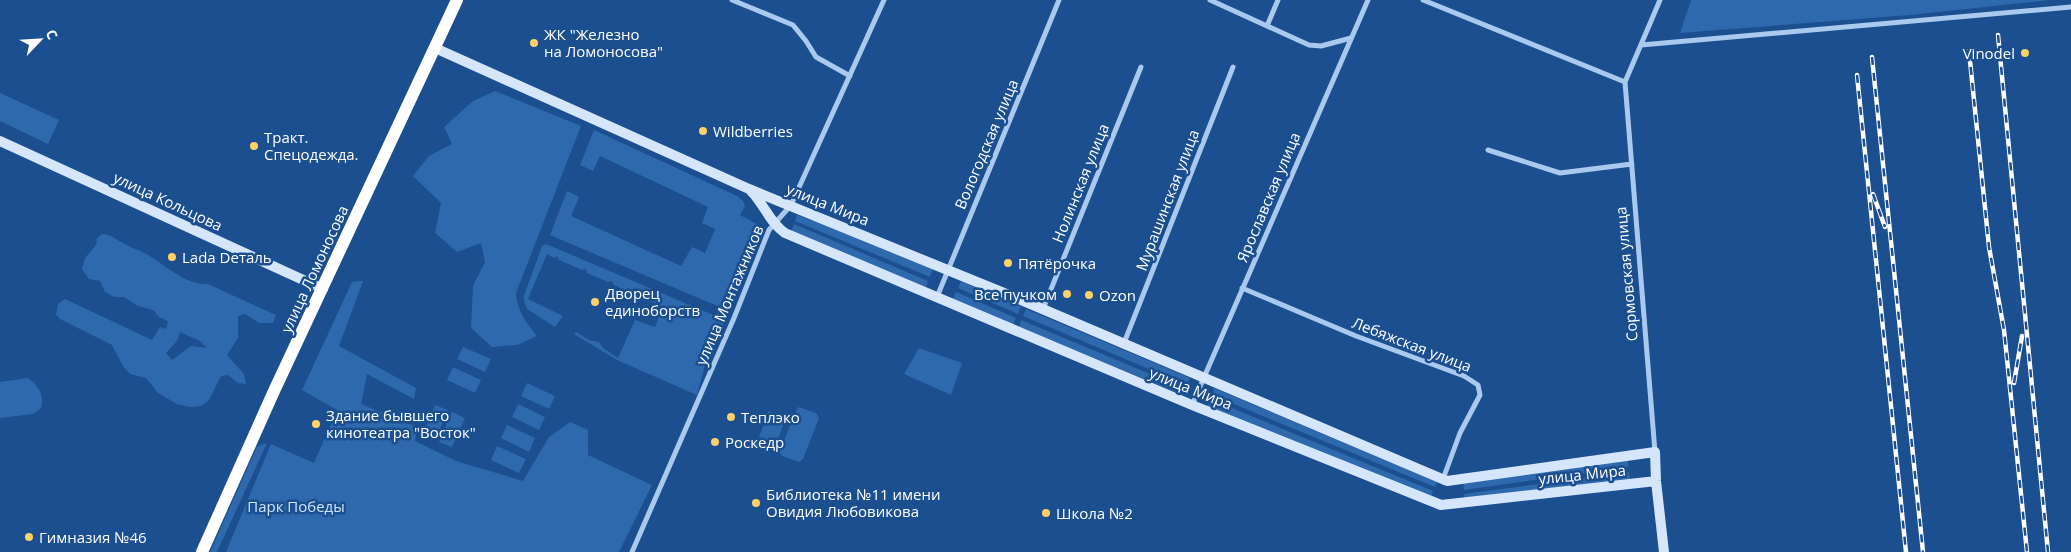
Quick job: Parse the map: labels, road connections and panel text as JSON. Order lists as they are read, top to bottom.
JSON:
{
  "streets": {
    "highway": ["улица Ломоносова"],
    "street": [
      "Вологодская улица",
      "Нолинская улица",
      "Ярославская улица",
      "Мурашинская улица",
      "улица Кольцова",
      "улица Мира",
      "Сормовская улица",
      "улица Монтажников",
      "Лебяжская улица"
    ]
  },
  "crossings": [
    ["Вологодская улица", "улица Мира"],
    ["Нолинская улица", "улица Мира"],
    ["Ярославская улица", "улица Мира"],
    ["Ярославская улица", "Лебяжская улица"],
    ["Мурашинская улица", "улица Мира"],
    ["улица Кольцова", "улица Ломоносова"],
    ["улица Мира", "улица Ломоносова"],
    ["улица Мира", "Сормовская улица"],
    ["улица Мира", "улица Монтажников"],
    ["улица Мира", "Лебяжская улица"]
  ],
  "parks": ["Парк Победы"],
  "places": [
    "ЖК \"Железно на Ломоносова\"",
    "Vinodel",
    "Wildberries",
    "Тракт. Спецодежда.",
    "Lada Dеталь",
    "Пятёрочка",
    "Все пучком",
    "Ozon",
    "Дворец единоборств",
    "Теплэко",
    "Здание бывшего кинотеатра \"Восток\"",
    "Роскедр",
    "Библиотека №11 имени Овидия Любовикова",
    "Школа №2",
    "Гимназия №46"
  ],
  "north": "top right"
}
